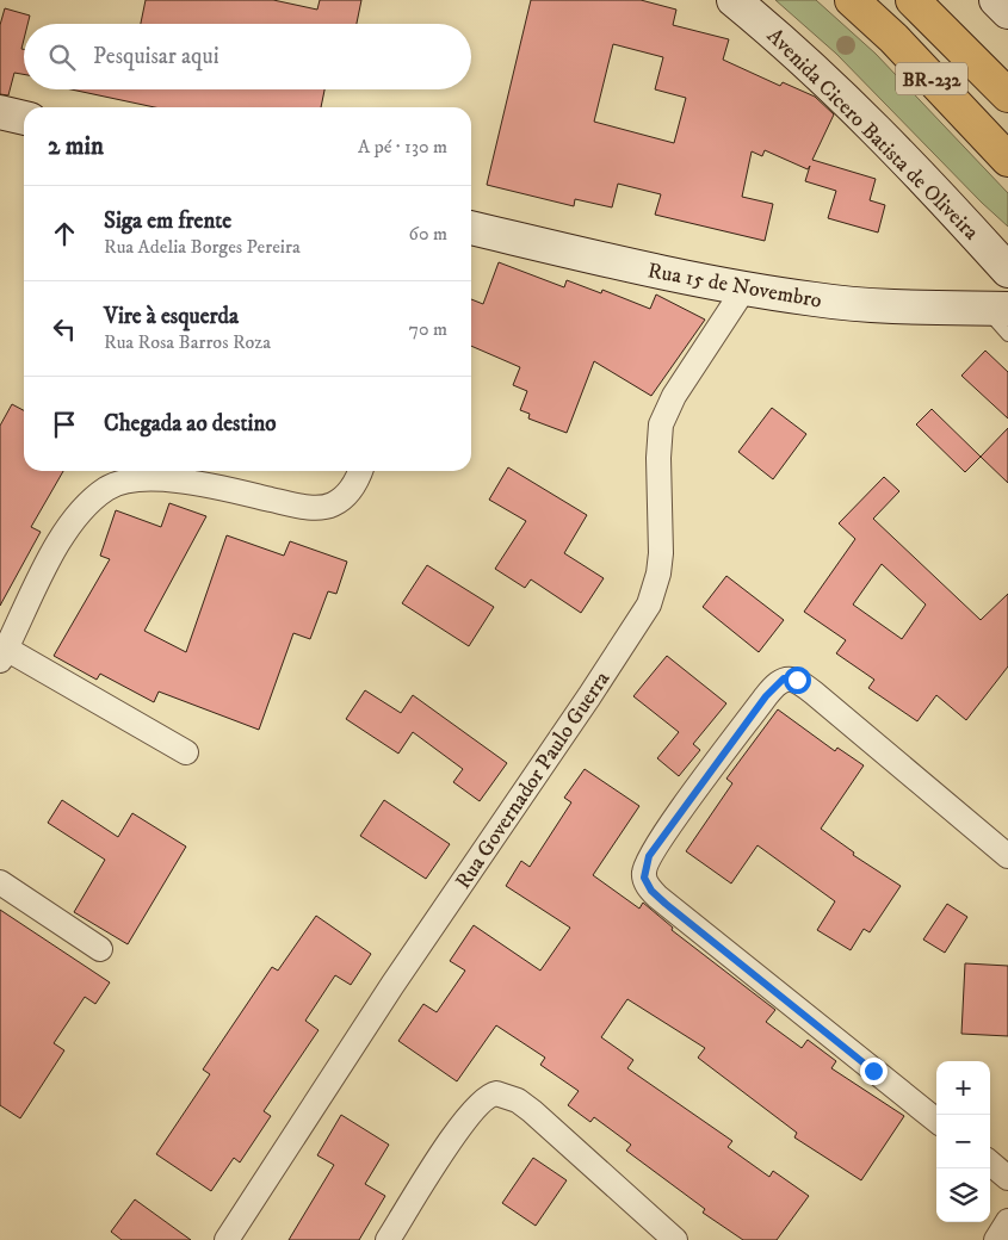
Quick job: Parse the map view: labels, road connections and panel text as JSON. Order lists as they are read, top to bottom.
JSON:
{
  "streets": {
    "highway": ["BR-232"],
    "main road": ["Avenida Cicero Batista de Oliveira", "Rua 15 de Novembro"],
    "street": ["Rua Governador Paulo Guerra"]
  },
  "crossings": [
    ["Rua 15 de Novembro", "Rua Governador Paulo Guerra"]
  ],
  "page": {
    "search": "Pesquisar aqui",
    "heading": ["2 min", "A pé · 130 m"],
    "list": [
      ["Siga em frente", "Rua Adelia Borges Pereira", "60 m"],
      ["Vire à esquerda", "Rua Rosa Barros Roza", "70 m"],
      "Chegada ao destino"
    ],
    "map_buttons": ["+", "−"]
  }
}
